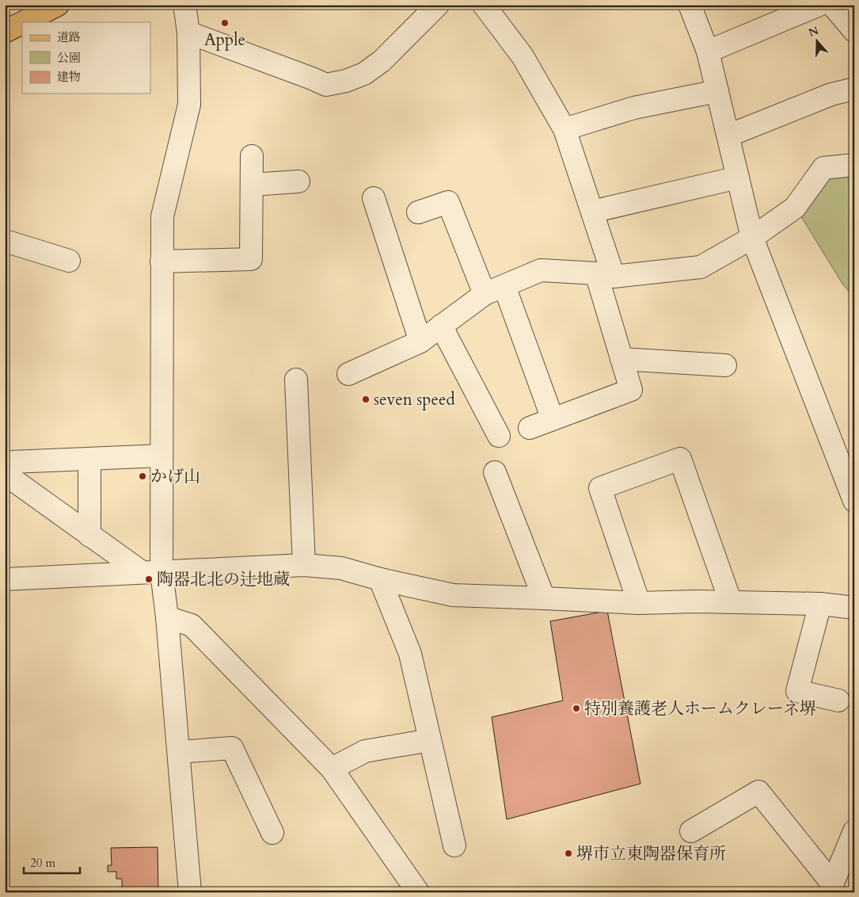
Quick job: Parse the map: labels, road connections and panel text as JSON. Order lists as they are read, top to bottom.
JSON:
{
  "places": [
    "Apple",
    "seven speed",
    "かげ山",
    "陶器北北の辻地蔵",
    "特別養護老人ホームクレーネ堺",
    "堺市立東陶器保育所"
  ],
  "legend": ["道路", "公園", "建物"],
  "scale_bar": "20 m",
  "north": "top"
}
